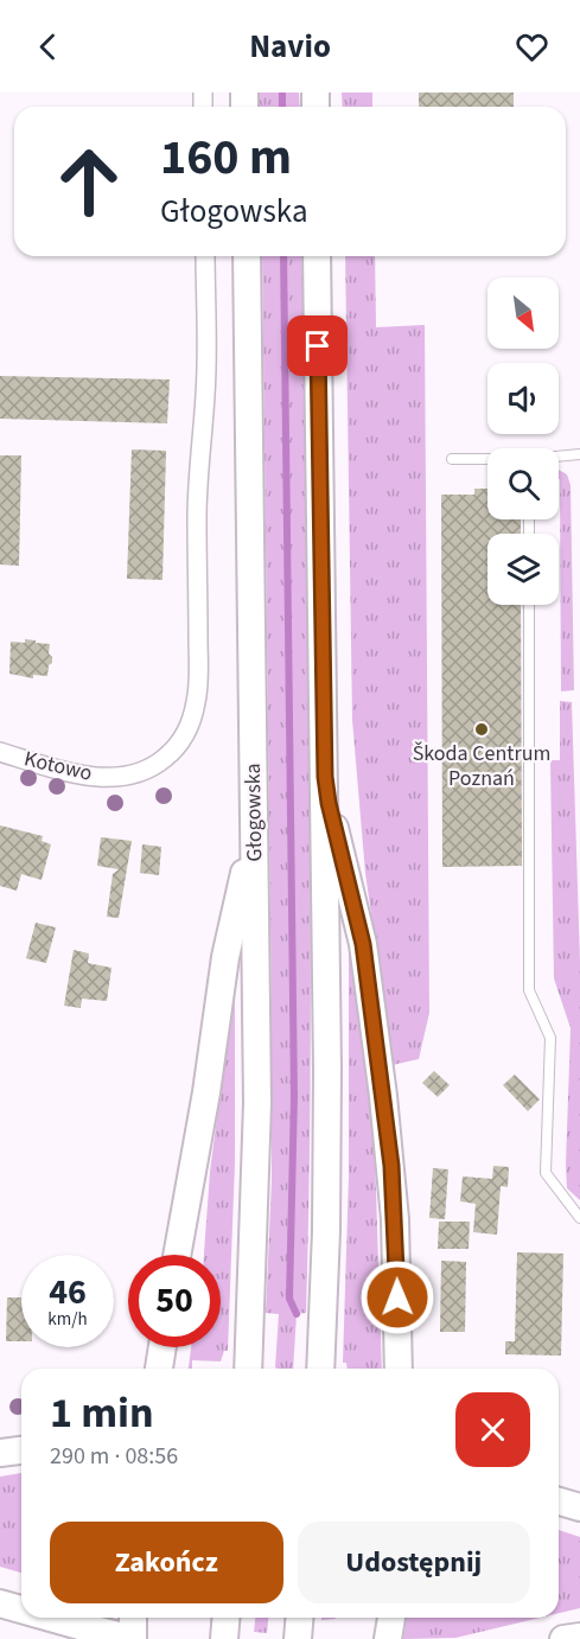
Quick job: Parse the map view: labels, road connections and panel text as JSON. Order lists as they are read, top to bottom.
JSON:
{
  "streets": {
    "main road": ["Głogowska"],
    "street": ["Kotowo"]
  },
  "places": ["Škoda Centrum Poznań"],
  "north": "bottom right",
  "page": {
    "header": "Navio",
    "turn": ["160 m", "Głogowska"],
    "speed": "46 km/h",
    "limit": "50",
    "heading": ["1 min", "290 m · 08:56"],
    "buttons": ["Zakończ", "Udostępnij"]
  }
}
